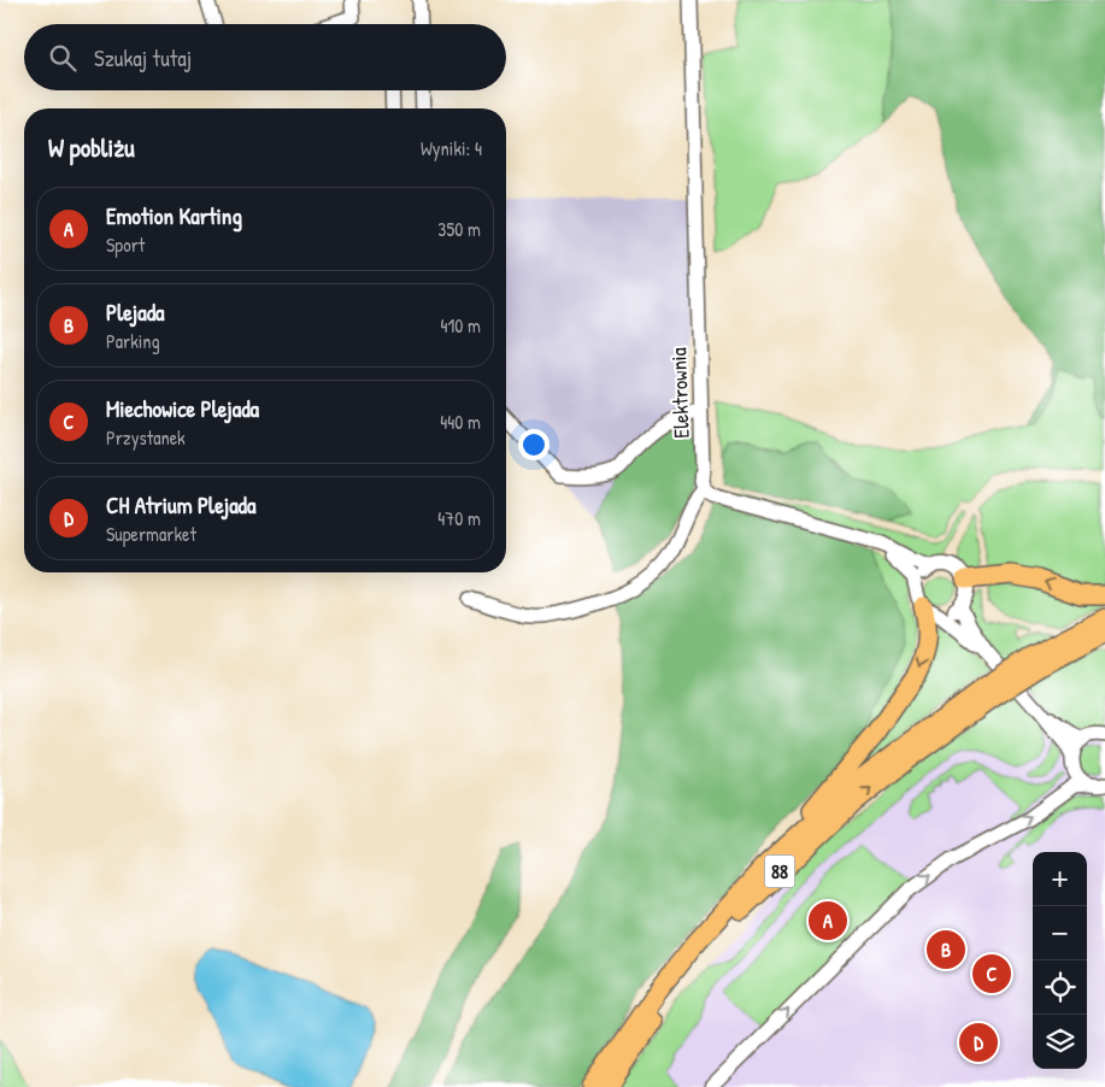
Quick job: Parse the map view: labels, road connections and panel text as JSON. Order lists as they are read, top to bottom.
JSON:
{
  "streets": {
    "main road": ["88"],
    "street": ["Elektrownia"]
  },
  "page": {
    "search": "Szukaj tutaj",
    "heading": ["W pobliżu", "Wyniki: 4"],
    "list": [
      {
        "mark": "A",
        "name": "Emotion Karting",
        "note": "Sport",
        "value": "350 m"
      },
      {
        "mark": "B",
        "name": "Plejada",
        "note": "Parking",
        "value": "410 m"
      },
      {
        "mark": "C",
        "name": "Miechowice Plejada",
        "note": "Przystanek",
        "value": "440 m"
      },
      {
        "mark": "D",
        "name": "CH Atrium Plejada",
        "note": "Supermarket",
        "value": "470 m"
      }
    ],
    "map_buttons": ["+", "−"],
    "pins": [
      "A",
      "B",
      "C",
      "D"
    ]
  }
}
